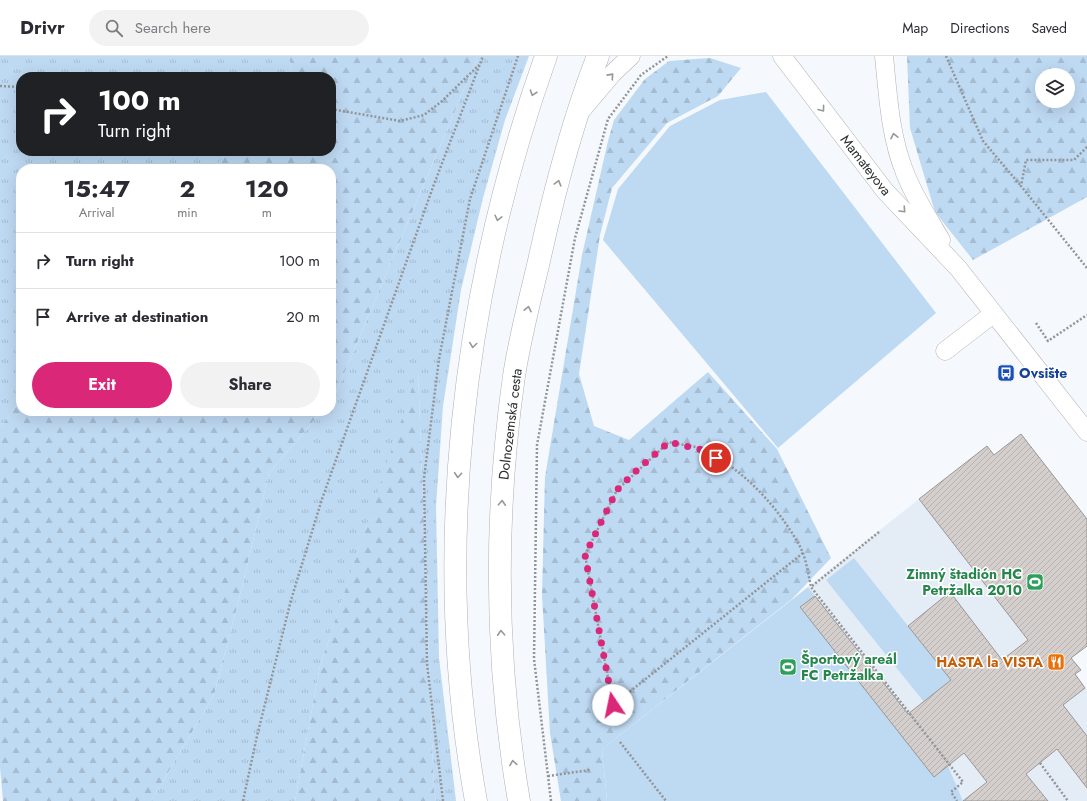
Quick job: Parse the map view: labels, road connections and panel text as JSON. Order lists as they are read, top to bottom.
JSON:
{
  "streets": {
    "main road": ["Dolnozemská cesta"],
    "street": ["Mamateyova"]
  },
  "places": {
    "bus stop": ["Ovsište"],
    "sports": ["Zimný štadión HC Petržalka 2010", "Športový areál FC Petržalka"],
    "restaurant": ["HASTA la VISTA"]
  },
  "page": {
    "header": "Drivr",
    "search": "Search here",
    "nav": ["Map", "Directions", "Saved"],
    "turn": ["100 m", "Turn right"],
    "eta": [
      "15:47",
      "Arrival",
      "2",
      "min",
      "120",
      "m"
    ],
    "list": [
      {
        "name": "Turn right",
        "value": "100 m"
      },
      {
        "name": "Arrive at destination",
        "value": "20 m"
      }
    ],
    "buttons": ["Exit", "Share"]
  }
}
